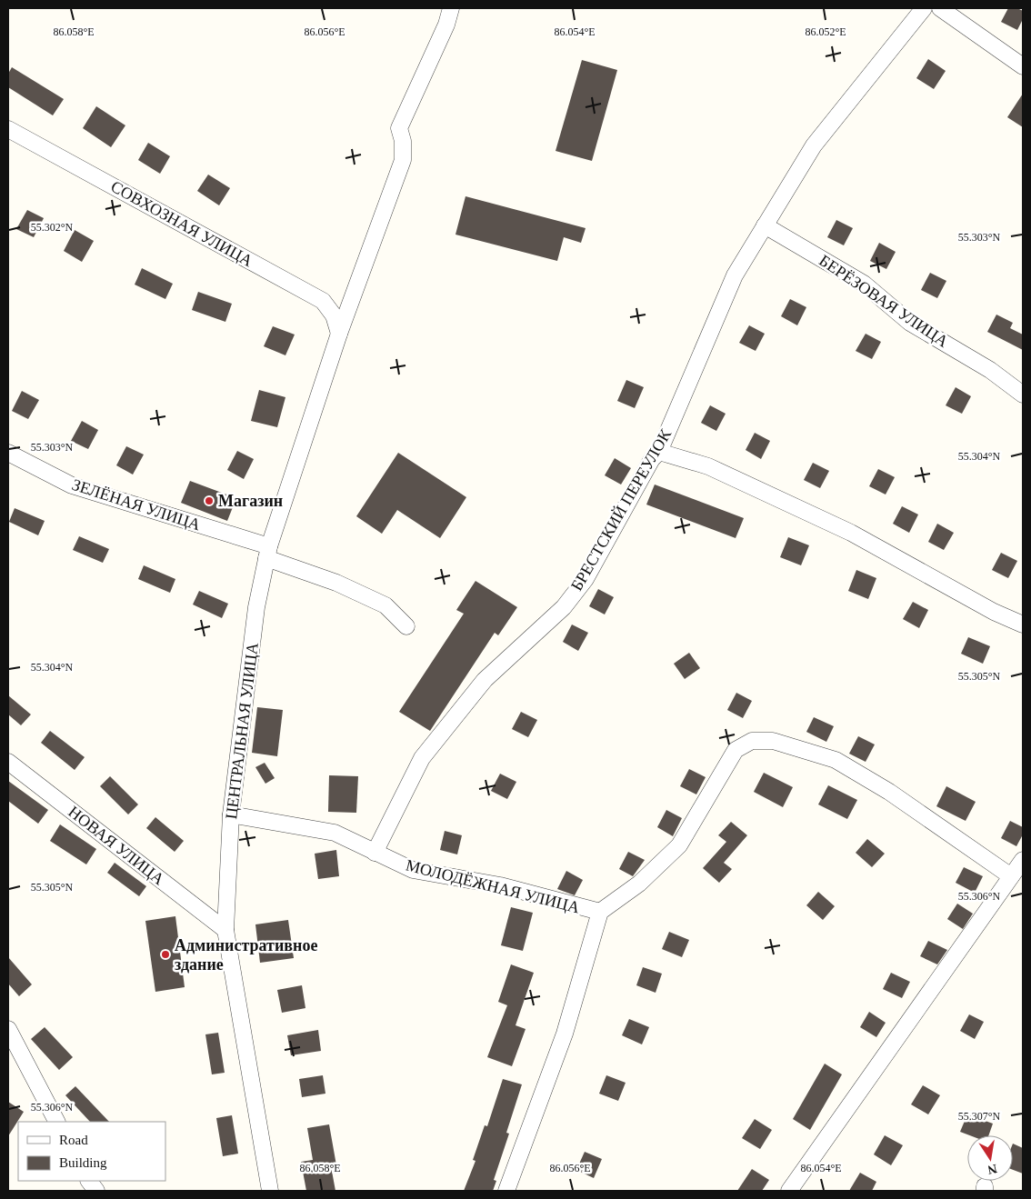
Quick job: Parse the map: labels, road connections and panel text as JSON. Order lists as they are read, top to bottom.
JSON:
{
  "streets": {
    "street": [
      "СОВХОЗНАЯ УЛИЦА",
      "БЕРЁЗОВАЯ УЛИЦА",
      "ЗЕЛЁНАЯ УЛИЦА",
      "БРЕСТСКИЙ ПЕРЕУЛОК",
      "ЦЕНТРАЛЬНАЯ УЛИЦА",
      "НОВАЯ УЛИЦА",
      "МОЛОДЁЖНАЯ УЛИЦА"
    ]
  },
  "crossings": [
    ["СОВХОЗНАЯ УЛИЦА", "ЦЕНТРАЛЬНАЯ УЛИЦА"],
    ["БЕРЁЗОВАЯ УЛИЦА", "БРЕСТСКИЙ ПЕРЕУЛОК"],
    ["ЗЕЛЁНАЯ УЛИЦА", "ЦЕНТРАЛЬНАЯ УЛИЦА"],
    ["БРЕСТСКИЙ ПЕРЕУЛОК", "МОЛОДЁЖНАЯ УЛИЦА"],
    ["ЦЕНТРАЛЬНАЯ УЛИЦА", "НОВАЯ УЛИЦА"],
    ["ЦЕНТРАЛЬНАЯ УЛИЦА", "МОЛОДЁЖНАЯ УЛИЦА"]
  ],
  "places": ["Магазин", "Административное здание"],
  "legend": ["Road", "Building"],
  "north": "bottom",
  "coordinates": [
    "86.058°E",
    "86.056°E",
    "86.054°E",
    "86.052°E",
    "55.302°N",
    "55.303°N",
    "55.304°N",
    "55.305°N",
    "55.306°N",
    "55.307°N"
  ]
}
